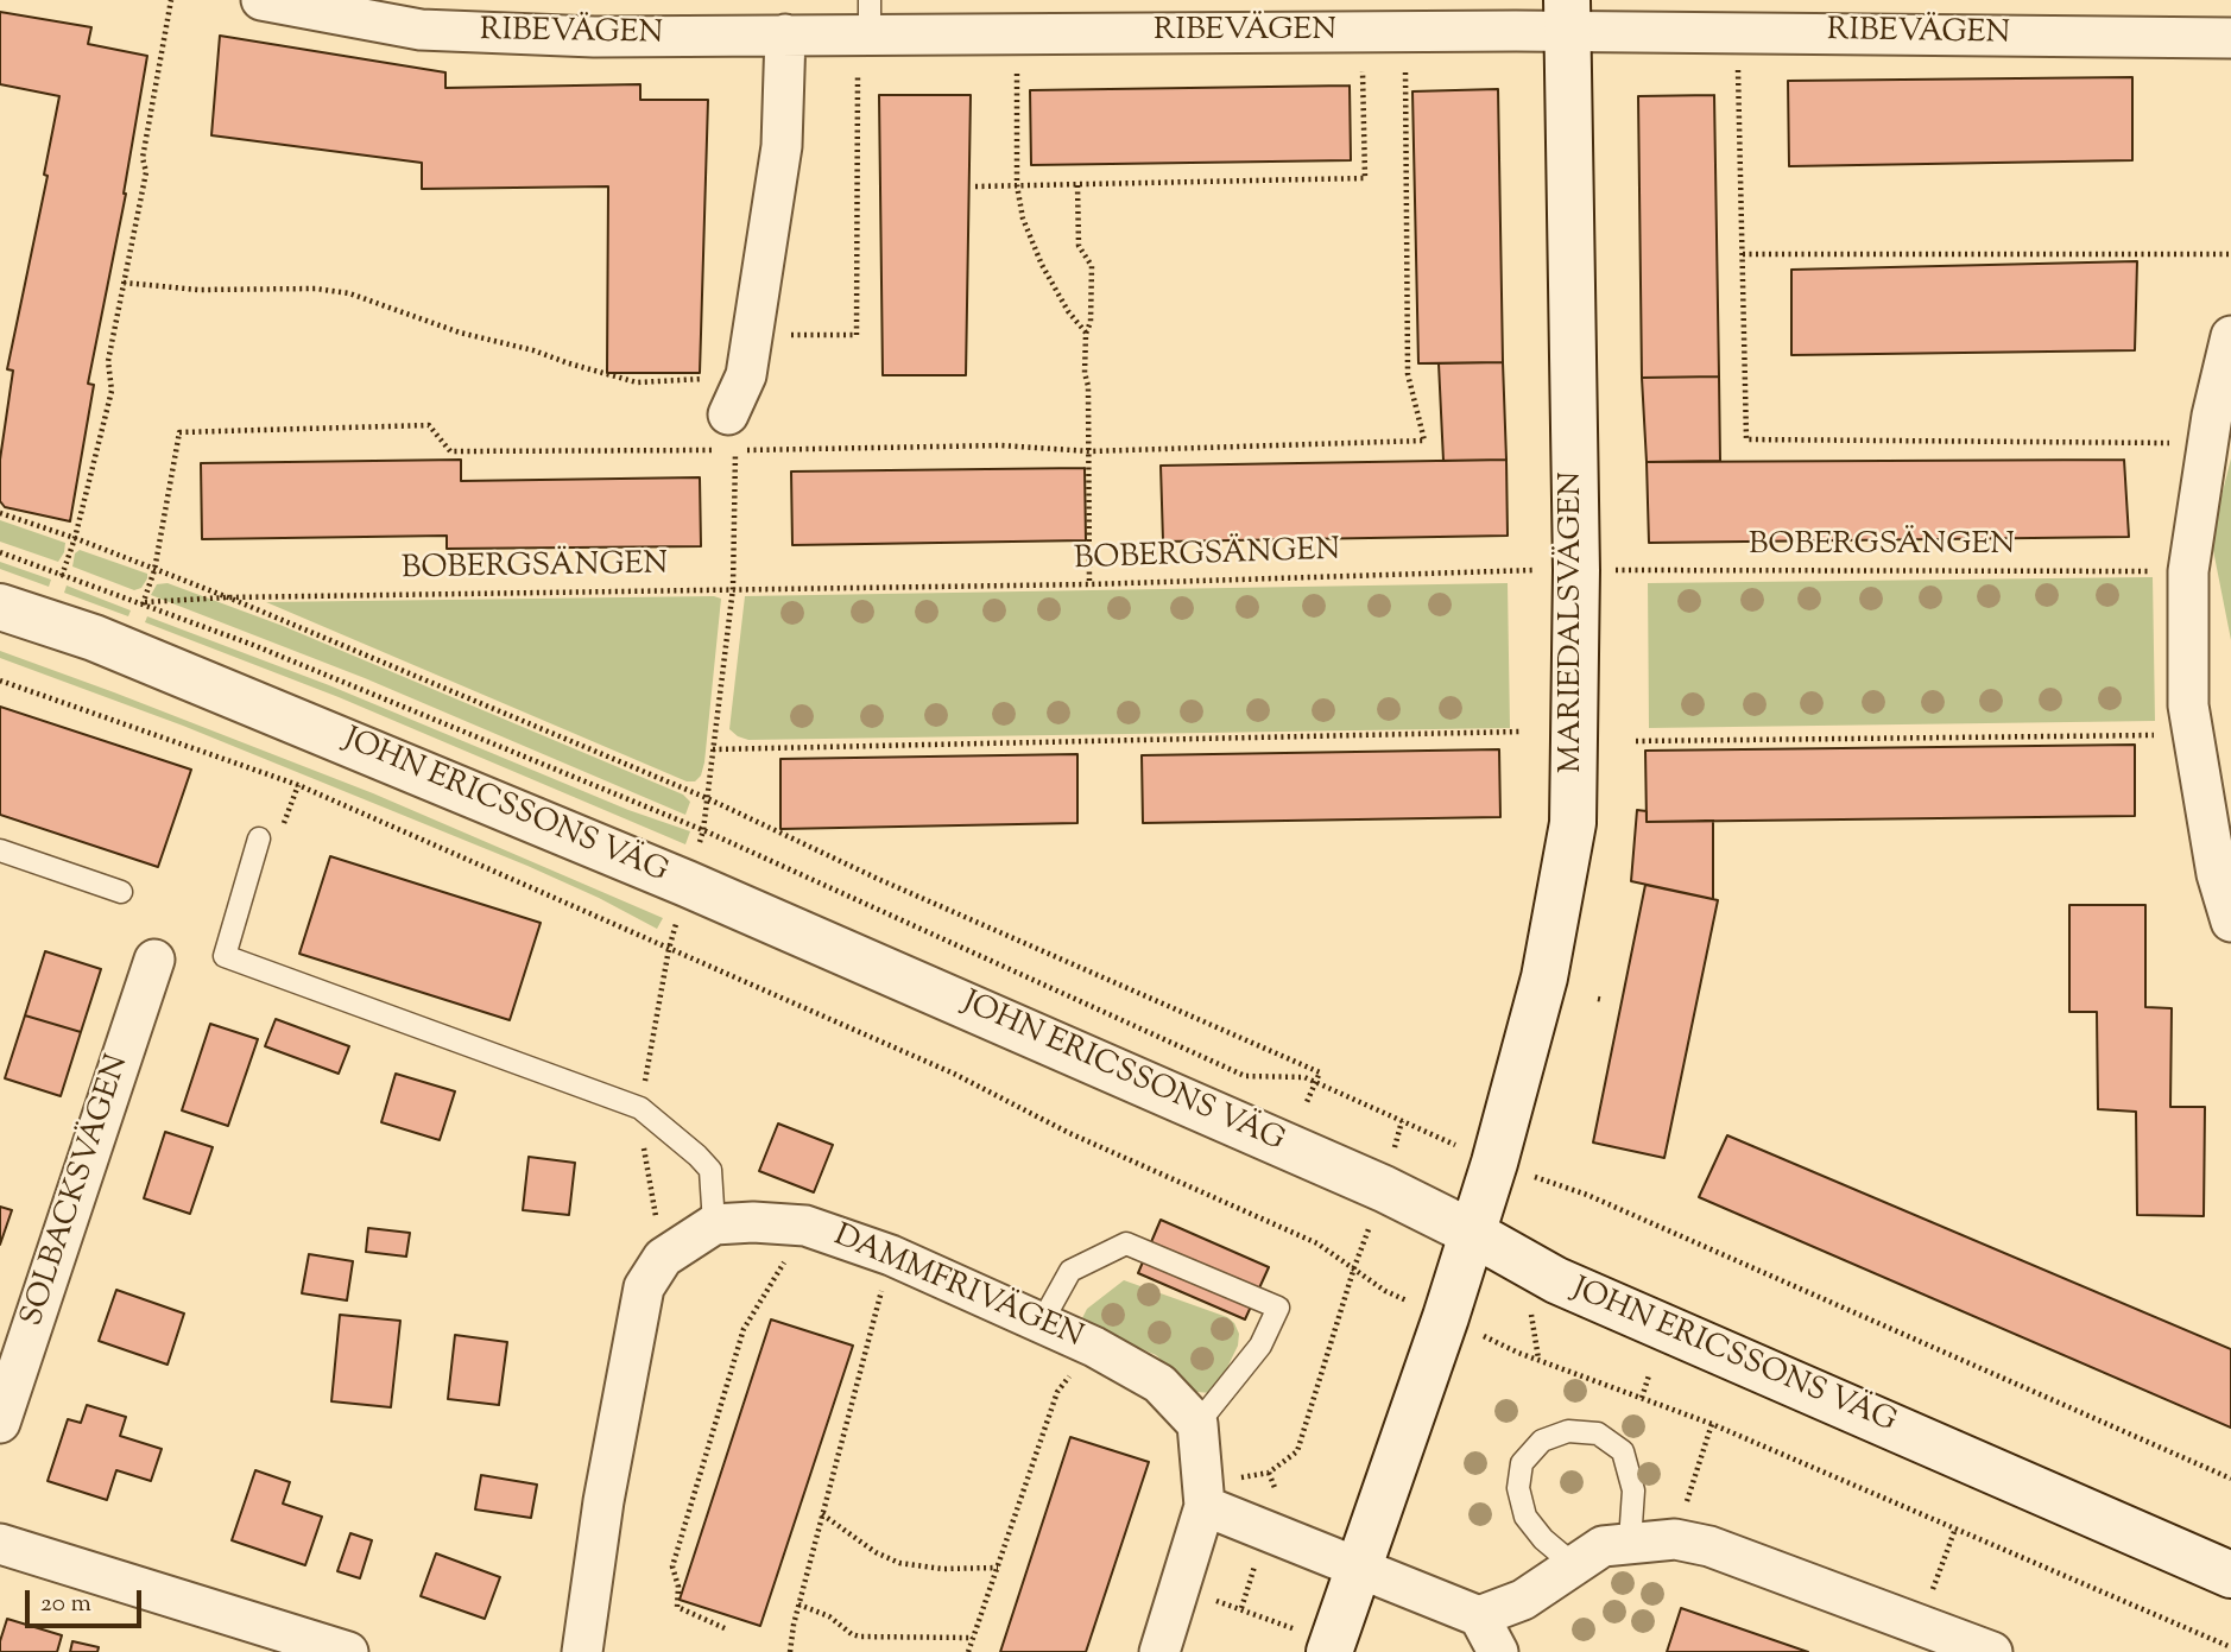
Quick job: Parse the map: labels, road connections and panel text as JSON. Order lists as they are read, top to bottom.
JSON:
{
  "streets": {
    "main road": ["MARIEDALSVÄGEN", "JOHN ERICSSONS VÄG"],
    "street": ["RIBEVÄGEN", "SOLBACKSVÄGEN", "DAMMFRIVÄGEN"],
    "path": ["BOBERGSÄNGEN"]
  },
  "crossings": [
    ["RIBEVÄGEN", "MARIEDALSVÄGEN"],
    ["BOBERGSÄNGEN", "MARIEDALSVÄGEN"],
    ["MARIEDALSVÄGEN", "JOHN ERICSSONS VÄG"]
  ],
  "scale_bar": "20 m"
}
